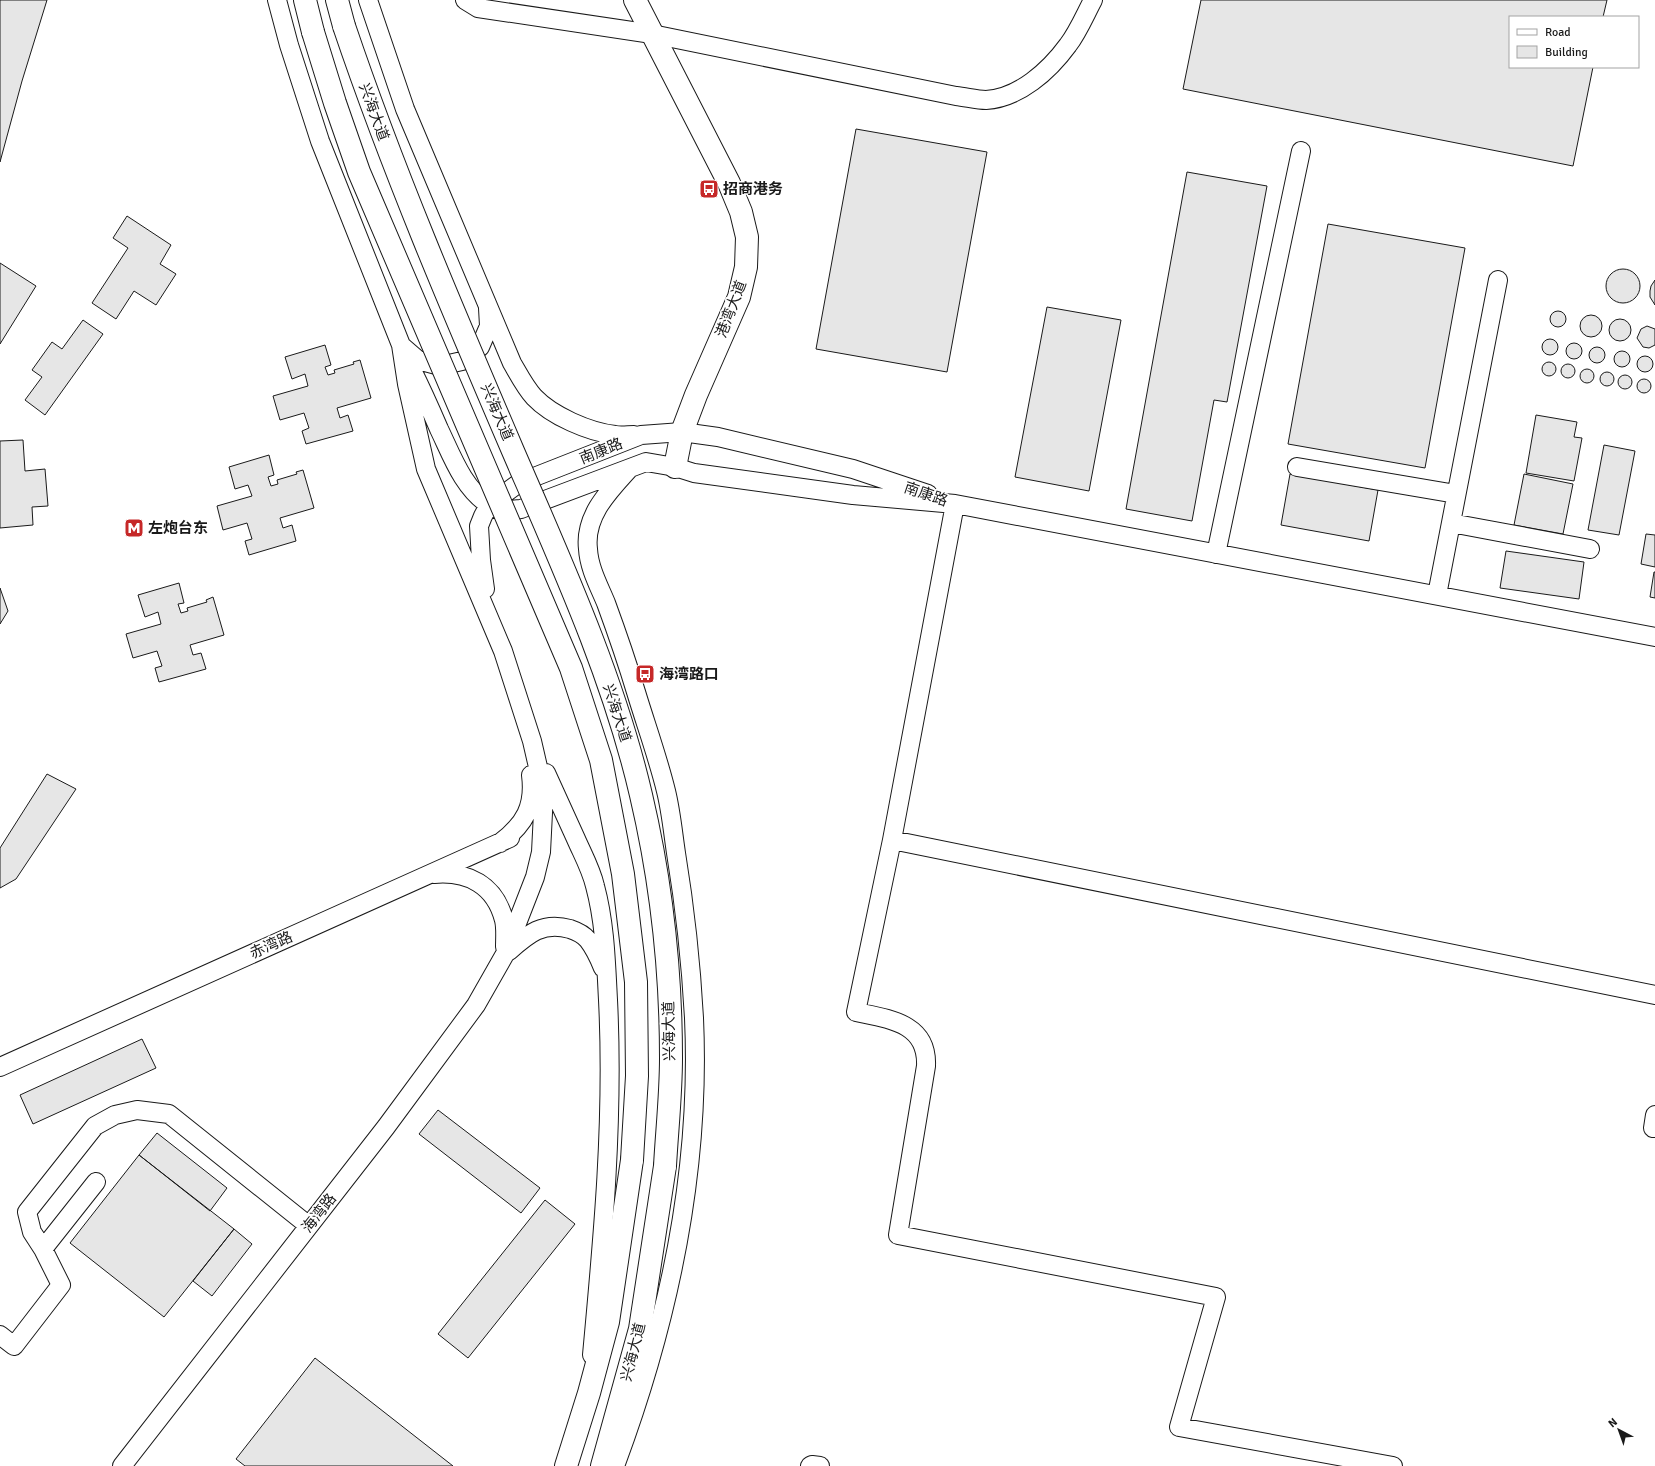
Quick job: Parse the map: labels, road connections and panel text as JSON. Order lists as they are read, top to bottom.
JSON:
{
  "streets": {
    "main road": ["兴海大道", "港湾大道"],
    "street": ["南康路", "赤湾路", "海湾路"]
  },
  "crossings": [
    ["兴海大道", "南康路"],
    ["兴海大道", "赤湾路"],
    ["兴海大道", "海湾路"],
    ["港湾大道", "南康路"]
  ],
  "places": {
    "bus stop": ["招商港务", "海湾路口"],
    "metro station": ["左炮台东"]
  },
  "legend": ["Road", "Building"],
  "north": "top left"
}
